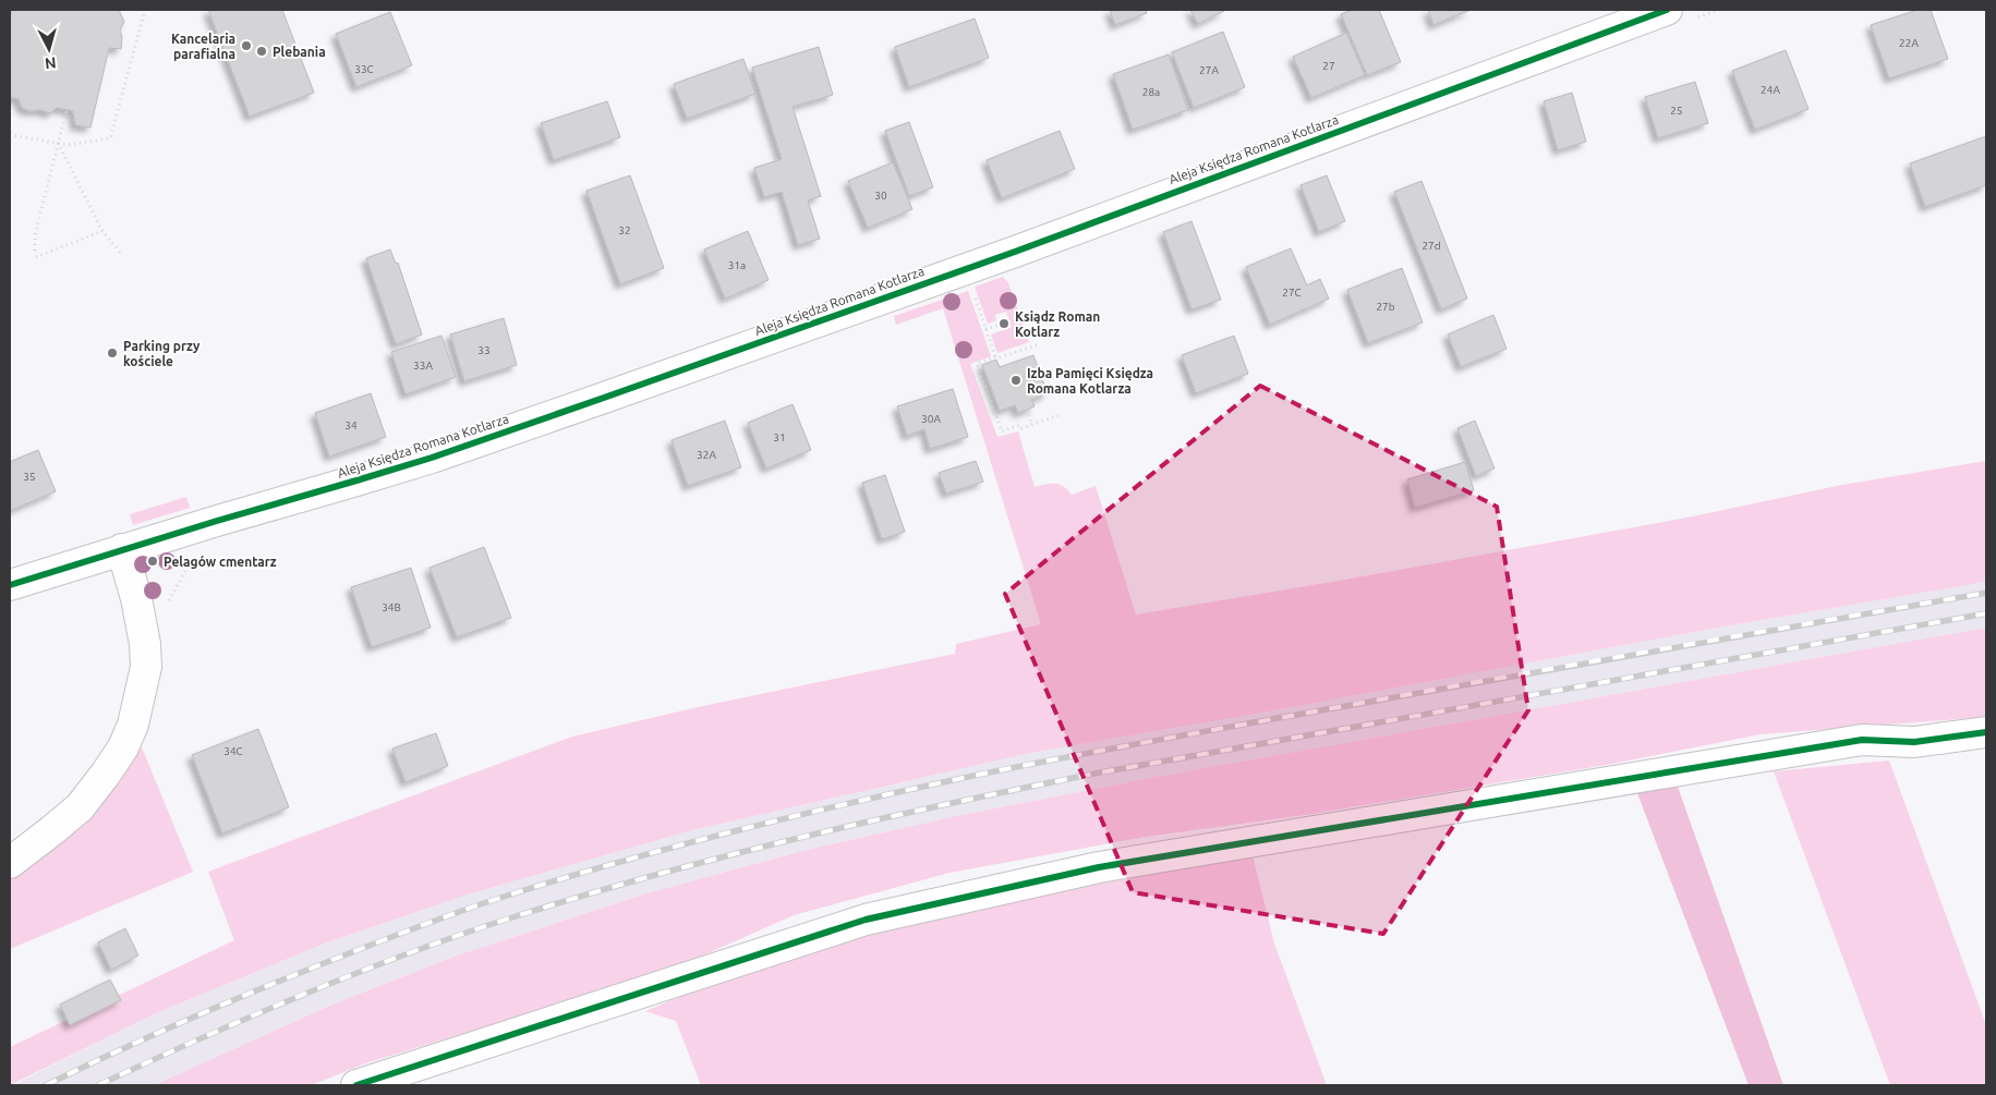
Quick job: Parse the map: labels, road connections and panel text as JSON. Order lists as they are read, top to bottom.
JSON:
{
  "streets": {
    "street": ["Aleja Księdza Romana Kotlarza"]
  },
  "places": [
    "Kancelaria parafialna",
    "Plebania",
    "Ksiądz Roman Kotlarz",
    "Parking przy kościele",
    "Izba Pamięci Księdza Romana Kotlarza",
    "Pelagów cmentarz"
  ],
  "house_numbers": [
    "22A",
    "27",
    "33C",
    "27A",
    "24A",
    "28a",
    "25",
    "30",
    "32",
    "27d",
    "31a",
    "27C",
    "27b",
    "33",
    "33A",
    "30A",
    "34",
    "31",
    "32A",
    "35",
    "34B",
    "34C"
  ],
  "north": "bottom"
}
